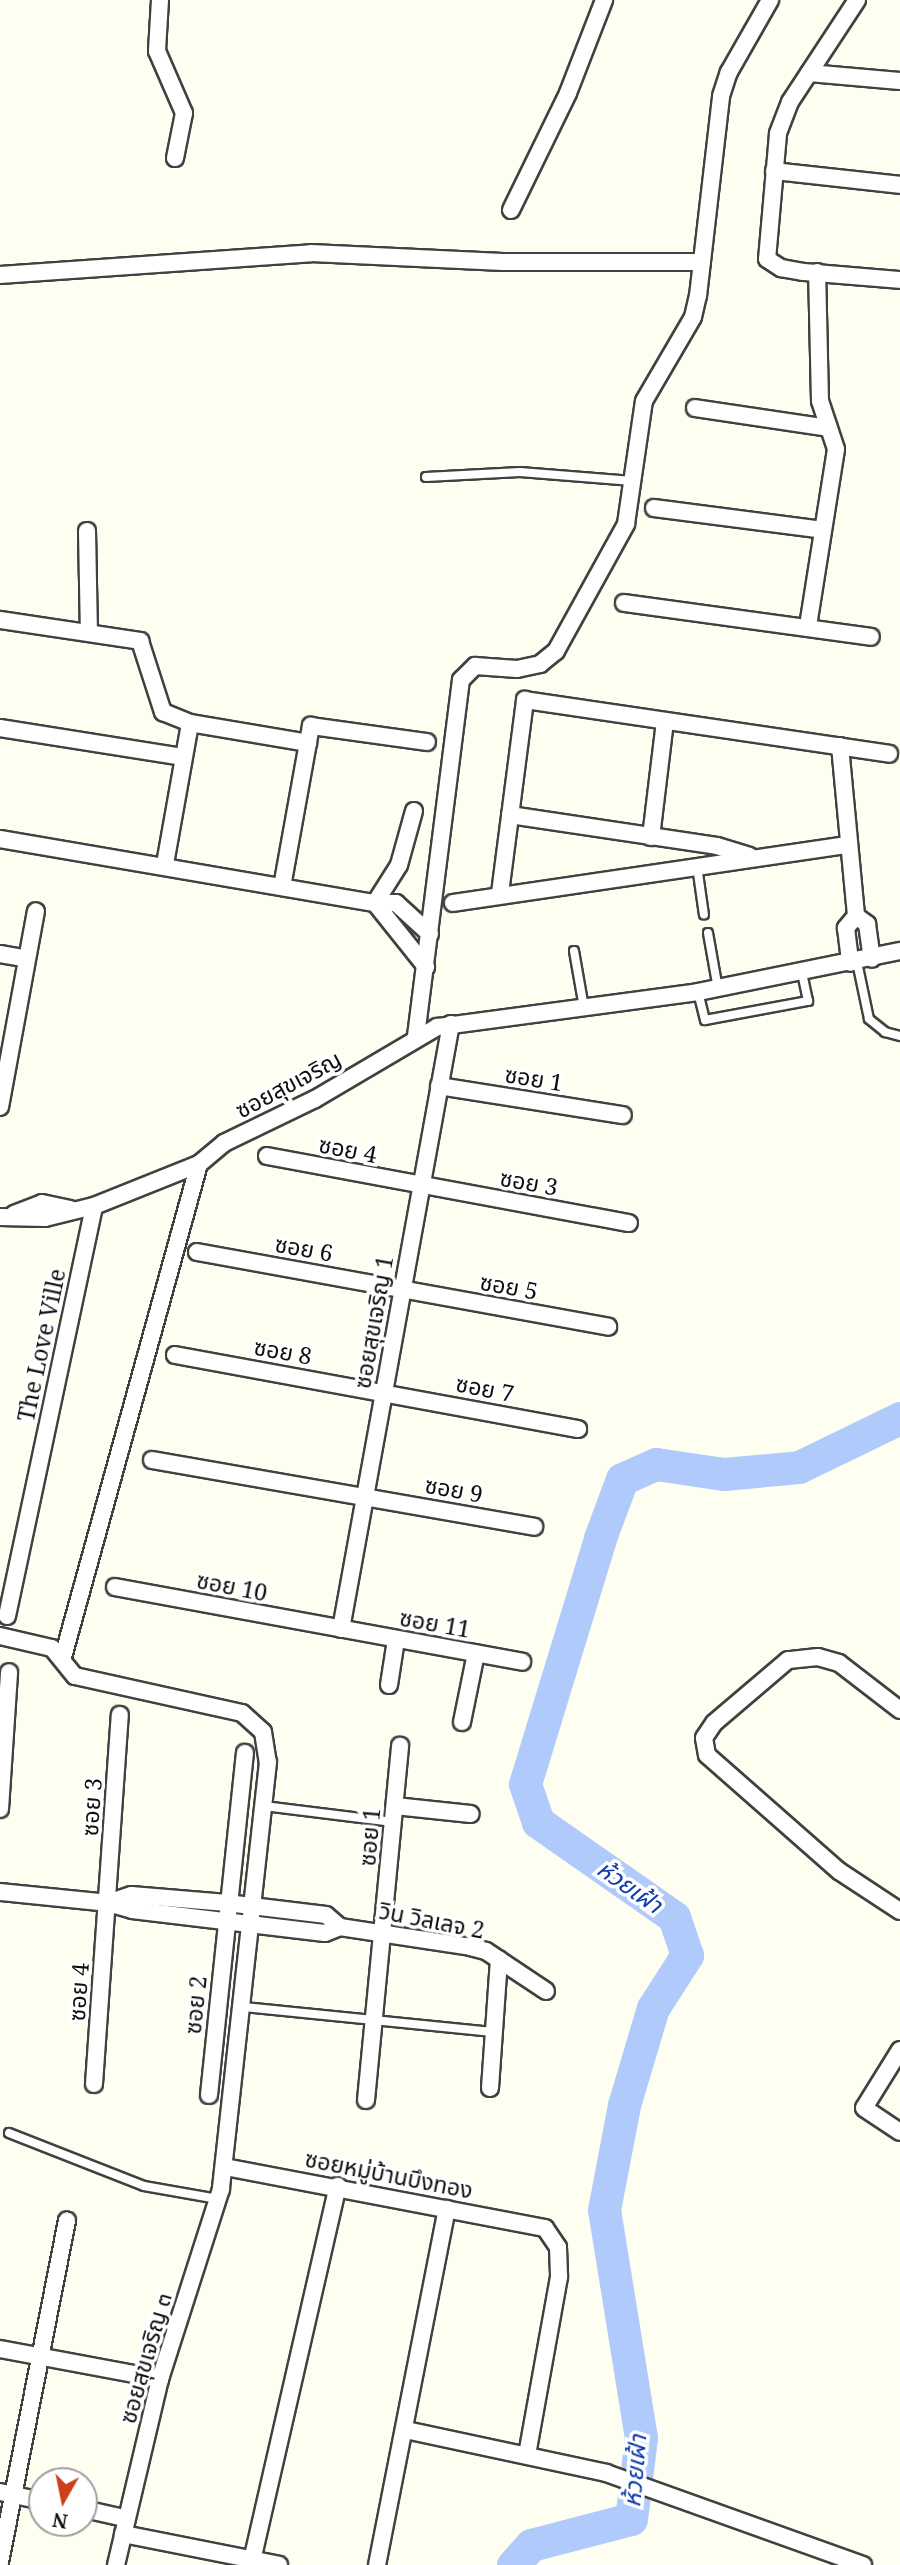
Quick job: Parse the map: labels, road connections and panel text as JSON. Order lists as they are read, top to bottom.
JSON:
{
  "streets": {
    "street": [
      "ซอย 1",
      "ซอยสุขเจริญ",
      "ซอย 4",
      "ซอย 3",
      "ซอย 6",
      "ซอย 5",
      "ซอยสุขเจริญ 1",
      "The Love Ville",
      "ซอย 8",
      "ซอย 7",
      "ซอย 9",
      "ซอย 10",
      "ซอย 11",
      "วิน วิลเลจ 2",
      "ซอย 2",
      "ซอยหมู่บ้านบึงทอง",
      "ซอยสุขเจริญ ๓"
    ]
  },
  "crossings": [
    ["ซอย 1", "ซอยสุขเจริญ 1"],
    ["ซอย 1", "วิน วิลเลจ 2"],
    ["ซอยสุขเจริญ", "ซอยสุขเจริญ 1"],
    ["ซอยสุขเจริญ", "The Love Ville"],
    ["ซอย 4", "ซอย 3"],
    ["ซอย 4", "ซอยสุขเจริญ 1"],
    ["ซอย 4", "วิน วิลเลจ 2"],
    ["ซอย 3", "ซอยสุขเจริญ 1"],
    ["ซอย 3", "วิน วิลเลจ 2"],
    ["ซอย 6", "ซอย 5"],
    ["ซอย 6", "ซอยสุขเจริญ 1"],
    ["ซอย 5", "ซอยสุขเจริญ 1"],
    ["ซอยสุขเจริญ 1", "ซอย 8"],
    ["ซอยสุขเจริญ 1", "ซอย 7"],
    ["ซอยสุขเจริญ 1", "ซอย 9"],
    ["ซอยสุขเจริญ 1", "ซอย 10"],
    ["ซอยสุขเจริญ 1", "ซอย 11"],
    ["ซอย 8", "ซอย 7"],
    ["ซอย 10", "ซอย 11"],
    ["วิน วิลเลจ 2", "ซอย 2"],
    ["วิน วิลเลจ 2", "ซอยสุขเจริญ ๓"],
    ["ซอยหมู่บ้านบึงทอง", "ซอยสุขเจริญ ๓"]
  ],
  "water": ["ห้วยเฝ้า"],
  "north": "bottom"
}
